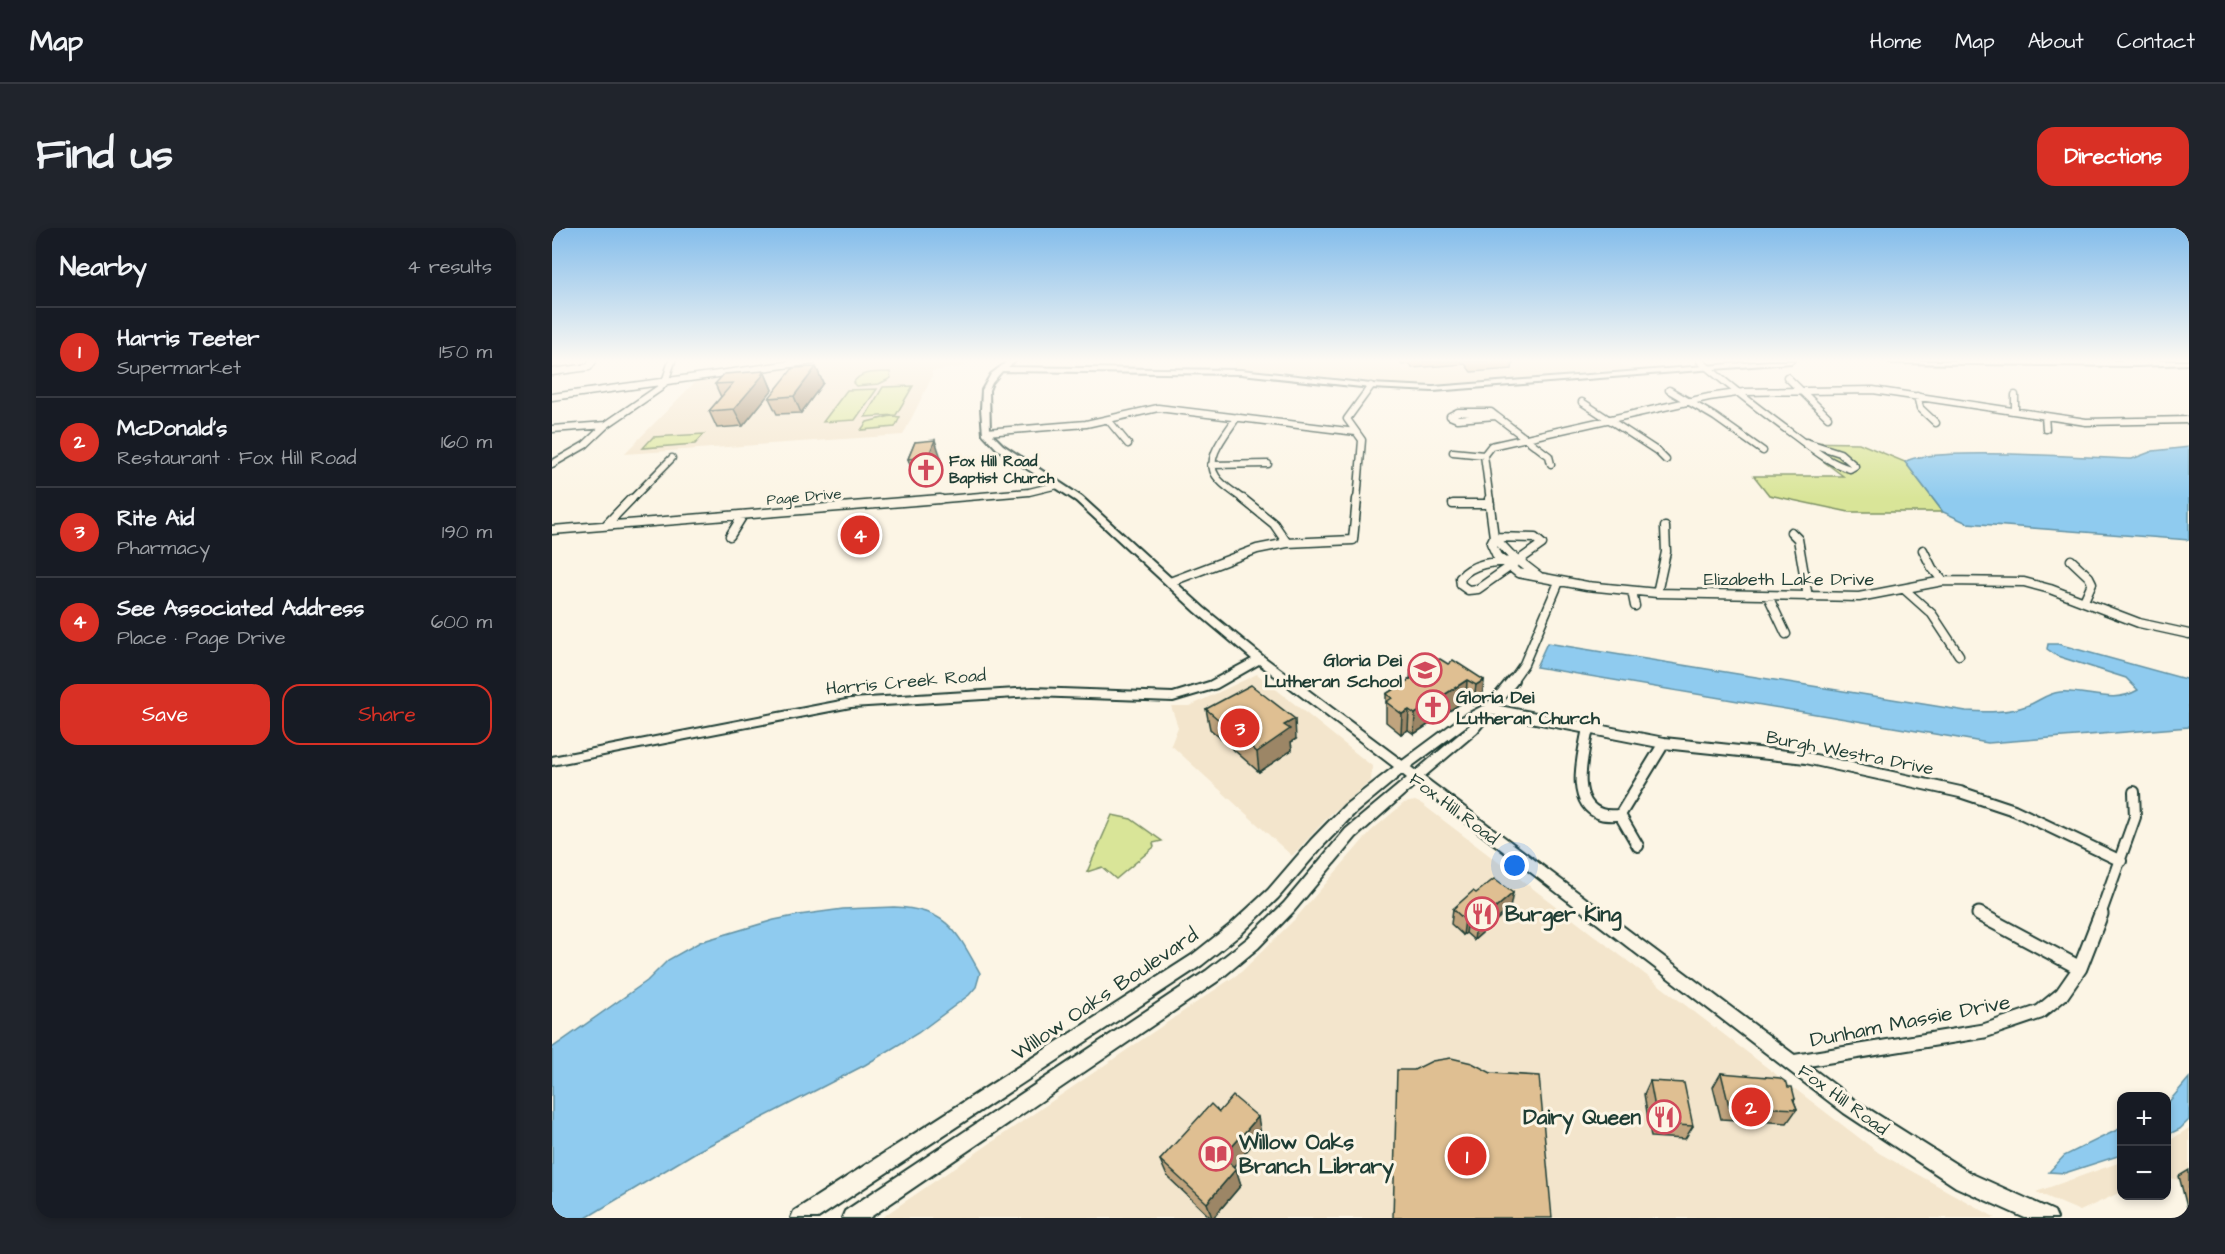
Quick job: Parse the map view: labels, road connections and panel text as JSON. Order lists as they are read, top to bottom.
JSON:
{
  "streets": {
    "main road": ["Harris Creek Road", "Fox Hill Road", "Willow Oaks Boulevard"],
    "street": [
      "Page Drive",
      "Elizabeth Lake Drive",
      "Burgh Westra Drive",
      "Dunham Massie Drive"
    ]
  },
  "crossings": [
    ["Page Drive", "Fox Hill Road"],
    ["Harris Creek Road", "Fox Hill Road"],
    ["Burgh Westra Drive", "Dunham Massie Drive"],
    ["Fox Hill Road", "Willow Oaks Boulevard"],
    ["Fox Hill Road", "Dunham Massie Drive"]
  ],
  "places": {
    "church": ["Fox Hill Road Baptist Church", "Gloria Dei Lutheran Church"],
    "school or university": ["Gloria Dei Lutheran School"],
    "restaurant": ["Burger King", "Dairy Queen"],
    "library": ["Willow Oaks Branch Library"]
  },
  "page": {
    "header": "Map",
    "nav": [
      "Home",
      "Map",
      "About",
      "Contact"
    ],
    "title": "Find us",
    "buttons": [
      "Directions",
      ["Save", "Share"]
    ],
    "heading": ["Nearby", "4 results"],
    "list": [
      {
        "mark": "1",
        "name": "Harris Teeter",
        "note": "Supermarket",
        "value": "150 m"
      },
      {
        "mark": "2",
        "name": "McDonald's",
        "note": "Restaurant · Fox Hill Road",
        "value": "160 m"
      },
      {
        "mark": "3",
        "name": "Rite Aid",
        "note": "Pharmacy",
        "value": "190 m"
      },
      {
        "mark": "4",
        "name": "See Associated Address",
        "note": "Place · Page Drive",
        "value": "600 m"
      }
    ],
    "pins": [
      "4",
      "3",
      "2",
      "1"
    ],
    "map_buttons": ["+", "−"]
  }
}
